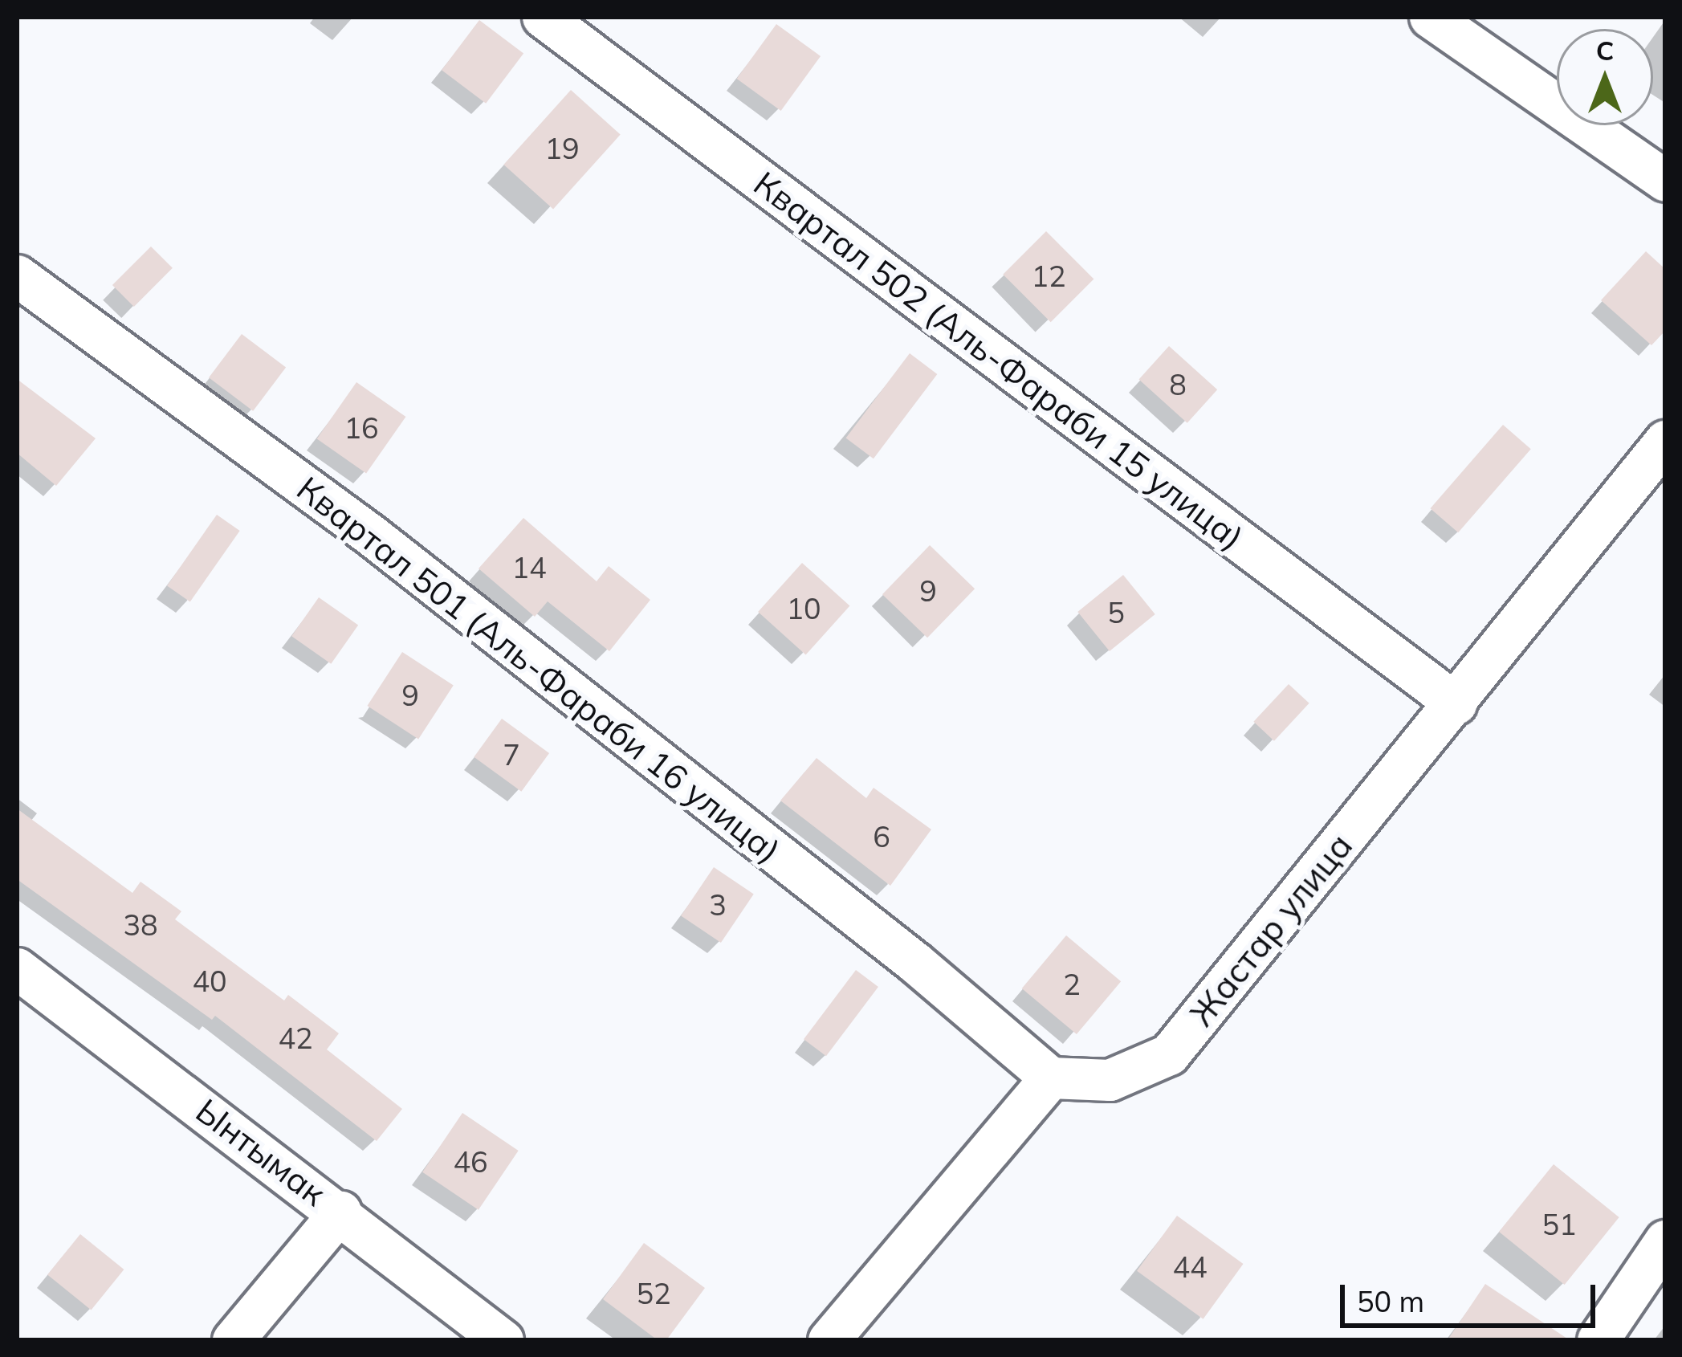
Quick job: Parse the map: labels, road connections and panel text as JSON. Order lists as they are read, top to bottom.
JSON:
{
  "streets": {
    "street": [
      "Квартал 502 (Аль-Фараби 15 улица)",
      "Квартал 501 (Аль-Фараби 16 улица)",
      "Жастар улица",
      "Ынтымак"
    ]
  },
  "crossings": [
    ["Квартал 502 (Аль-Фараби 15 улица)", "Жастар улица"],
    ["Квартал 501 (Аль-Фараби 16 улица)", "Жастар улица"]
  ],
  "house_numbers": [
    "19",
    "12",
    "8",
    "16",
    "14",
    "9",
    "10",
    "5",
    "9",
    "7",
    "6",
    "3",
    "38",
    "40",
    "2",
    "42",
    "46",
    "51",
    "44",
    "52"
  ],
  "scale_bar": "50 m",
  "north": "top"
}
